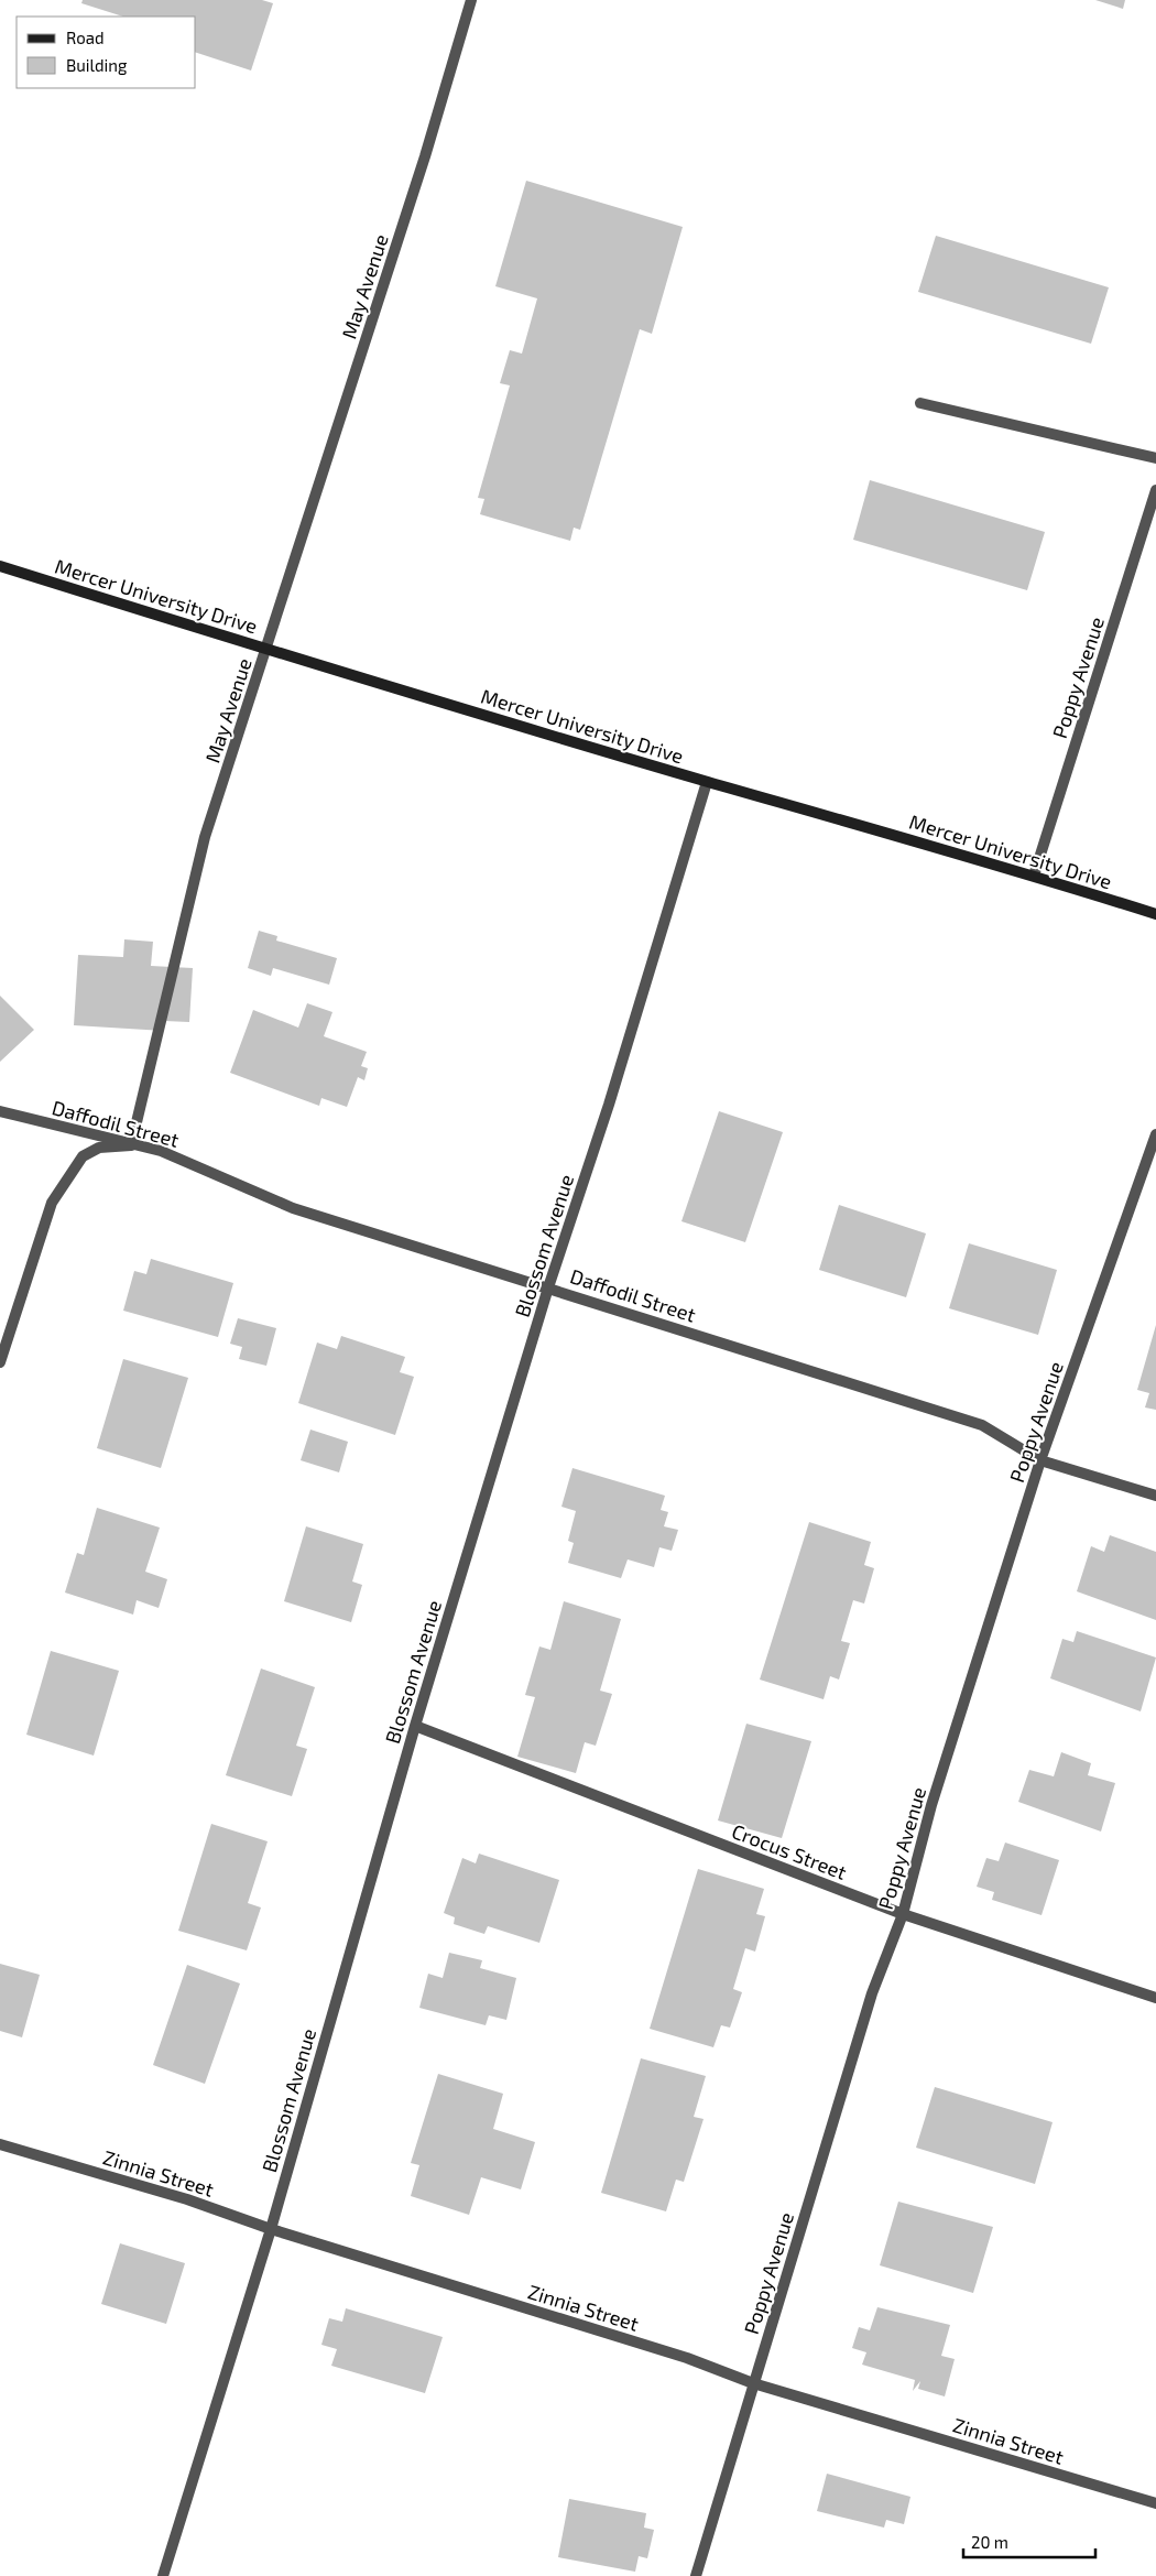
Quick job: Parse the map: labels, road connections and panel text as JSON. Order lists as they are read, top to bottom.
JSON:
{
  "streets": {
    "main road": ["Mercer University Drive"],
    "street": [
      "May Avenue",
      "Poppy Avenue",
      "Daffodil Street",
      "Blossom Avenue",
      "Crocus Street",
      "Zinnia Street"
    ]
  },
  "crossings": [
    ["May Avenue", "Mercer University Drive"],
    ["May Avenue", "Daffodil Street"],
    ["Mercer University Drive", "Poppy Avenue"],
    ["Mercer University Drive", "Blossom Avenue"],
    ["Poppy Avenue", "Daffodil Street"],
    ["Poppy Avenue", "Crocus Street"],
    ["Poppy Avenue", "Zinnia Street"],
    ["Daffodil Street", "Blossom Avenue"],
    ["Blossom Avenue", "Crocus Street"],
    ["Blossom Avenue", "Zinnia Street"]
  ],
  "legend": ["Road", "Building"],
  "scale_bar": "20 m"
}
